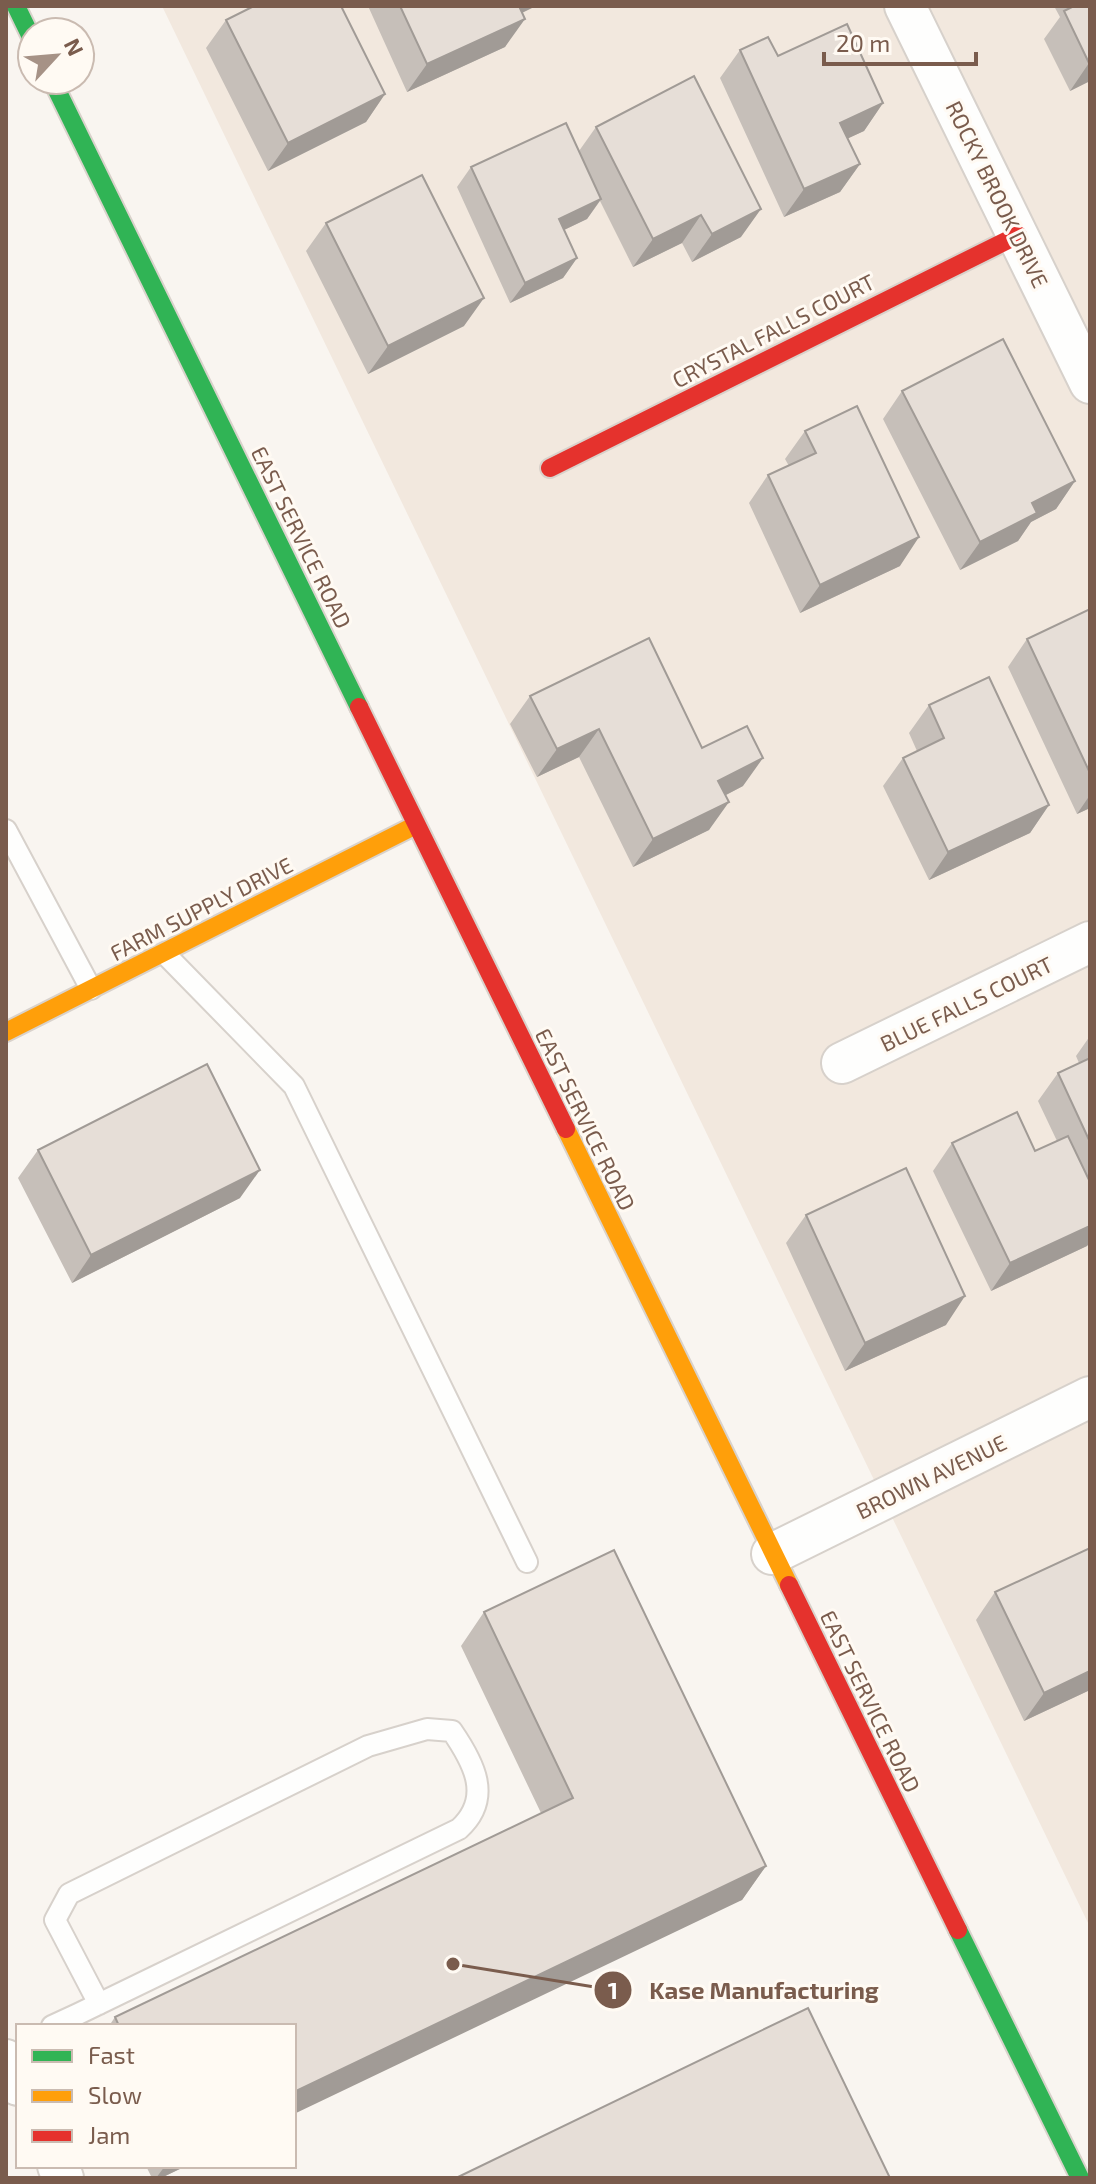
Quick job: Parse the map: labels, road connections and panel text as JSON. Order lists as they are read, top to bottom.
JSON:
{
  "streets": {
    "street": [
      "ROCKY BROOK DRIVE",
      "CRYSTAL FALLS COURT",
      "EAST SERVICE ROAD",
      "FARM SUPPLY DRIVE",
      "BLUE FALLS COURT",
      "BROWN AVENUE"
    ]
  },
  "crossings": [
    ["ROCKY BROOK DRIVE", "CRYSTAL FALLS COURT"],
    ["EAST SERVICE ROAD", "FARM SUPPLY DRIVE"],
    ["EAST SERVICE ROAD", "BROWN AVENUE"]
  ],
  "places": ["Kase Manufacturing"],
  "legend": ["Fast", "Slow", "Jam"],
  "scale_bar": "20 m",
  "north": "top right"
}
